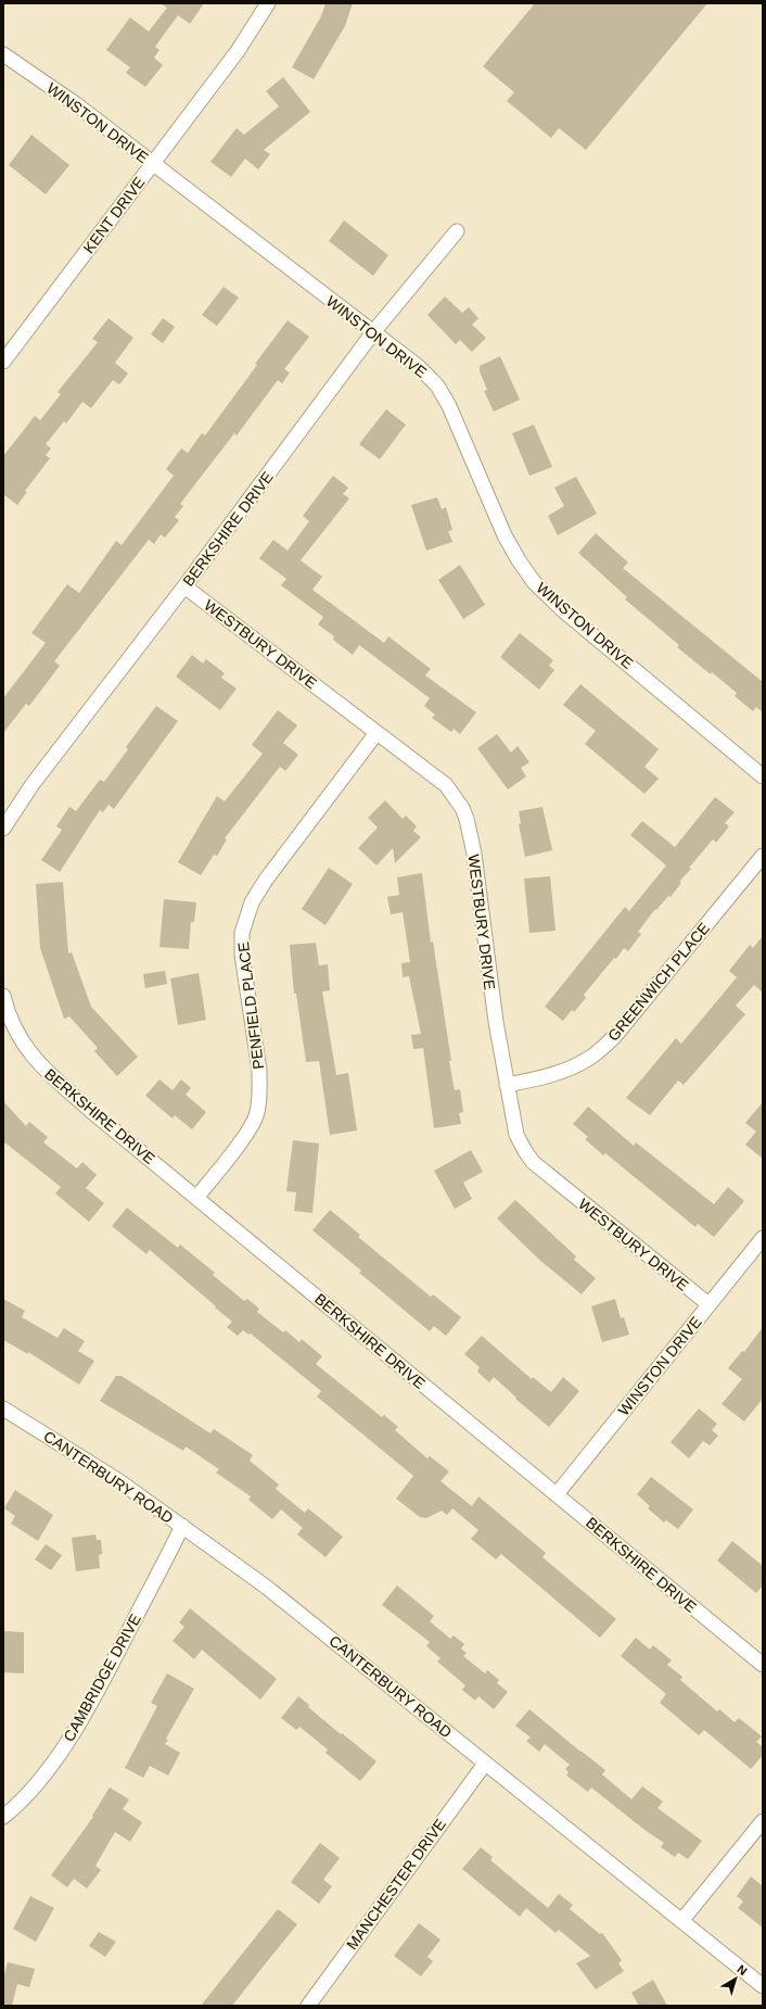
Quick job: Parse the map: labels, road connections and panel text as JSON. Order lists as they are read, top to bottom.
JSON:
{
  "streets": {
    "street": [
      "WINSTON DRIVE",
      "KENT DRIVE",
      "BERKSHIRE DRIVE",
      "WESTBURY DRIVE",
      "GREENWICH PLACE",
      "PENFIELD PLACE",
      "CANTERBURY ROAD",
      "CAMBRIDGE DRIVE",
      "MANCHESTER DRIVE"
    ]
  },
  "crossings": [
    ["WINSTON DRIVE", "KENT DRIVE"],
    ["WINSTON DRIVE", "BERKSHIRE DRIVE"],
    ["WINSTON DRIVE", "WESTBURY DRIVE"],
    ["BERKSHIRE DRIVE", "WESTBURY DRIVE"],
    ["BERKSHIRE DRIVE", "PENFIELD PLACE"],
    ["WESTBURY DRIVE", "GREENWICH PLACE"],
    ["WESTBURY DRIVE", "PENFIELD PLACE"],
    ["CANTERBURY ROAD", "CAMBRIDGE DRIVE"],
    ["CANTERBURY ROAD", "MANCHESTER DRIVE"]
  ],
  "north": "top right"
}
